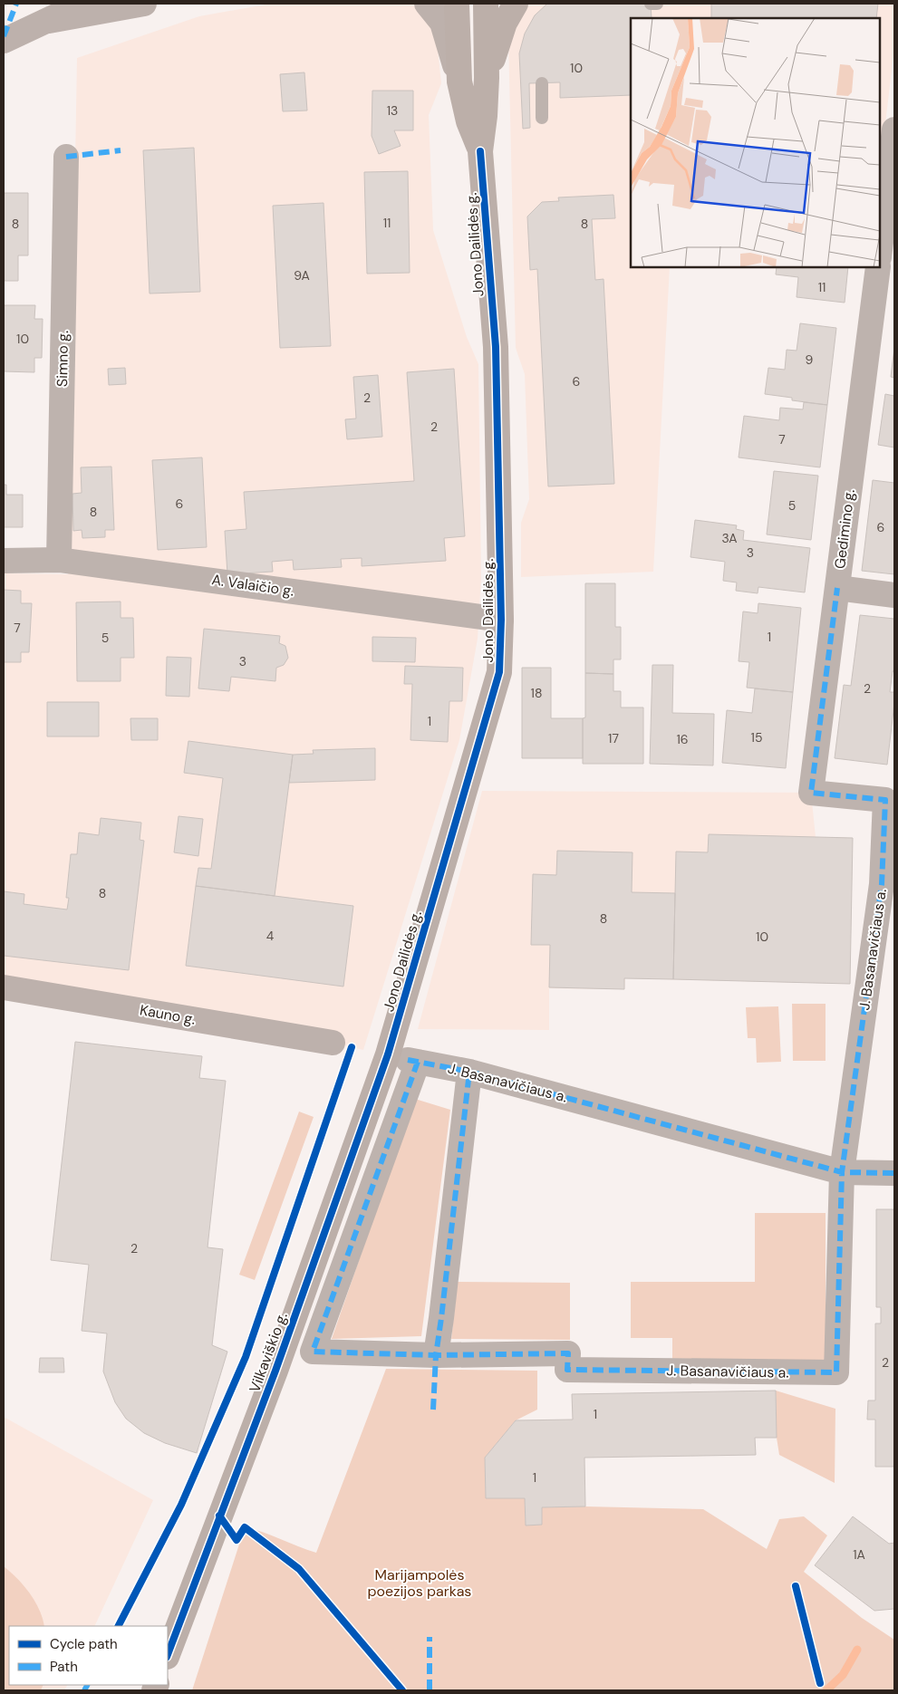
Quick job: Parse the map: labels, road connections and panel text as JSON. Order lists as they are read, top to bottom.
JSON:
{
  "streets": {
    "highway": ["Jono Dailidės g.", "Vilkaviškio g."],
    "street": [
      "Simno g.",
      "Gedimino g.",
      "A. Valaičio g.",
      "J. Basanavičiaus a.",
      "Kauno g."
    ]
  },
  "crossings": [
    ["Jono Dailidės g.", "A. Valaičio g."],
    ["Jono Dailidės g.", "J. Basanavičiaus a."],
    ["Jono Dailidės g.", "Vilkaviškio g."],
    ["Simno g.", "A. Valaičio g."],
    ["Gedimino g.", "J. Basanavičiaus a."],
    ["J. Basanavičiaus a.", "Vilkaviškio g."]
  ],
  "parks": ["Marijampolės poezijos parkas"],
  "house_numbers": [
    "10",
    "13",
    "11",
    "8",
    "8",
    "9A",
    "11",
    "10",
    "9",
    "6",
    "2",
    "2",
    "7",
    "6",
    "5",
    "8",
    "6",
    "3A",
    "3",
    "7",
    "1",
    "5",
    "3",
    "2",
    "18",
    "1",
    "15",
    "17",
    "16",
    "8",
    "8",
    "4",
    "10",
    "2",
    "2",
    "1",
    "1",
    "1A"
  ],
  "legend": ["Cycle path", "Path"]
}
